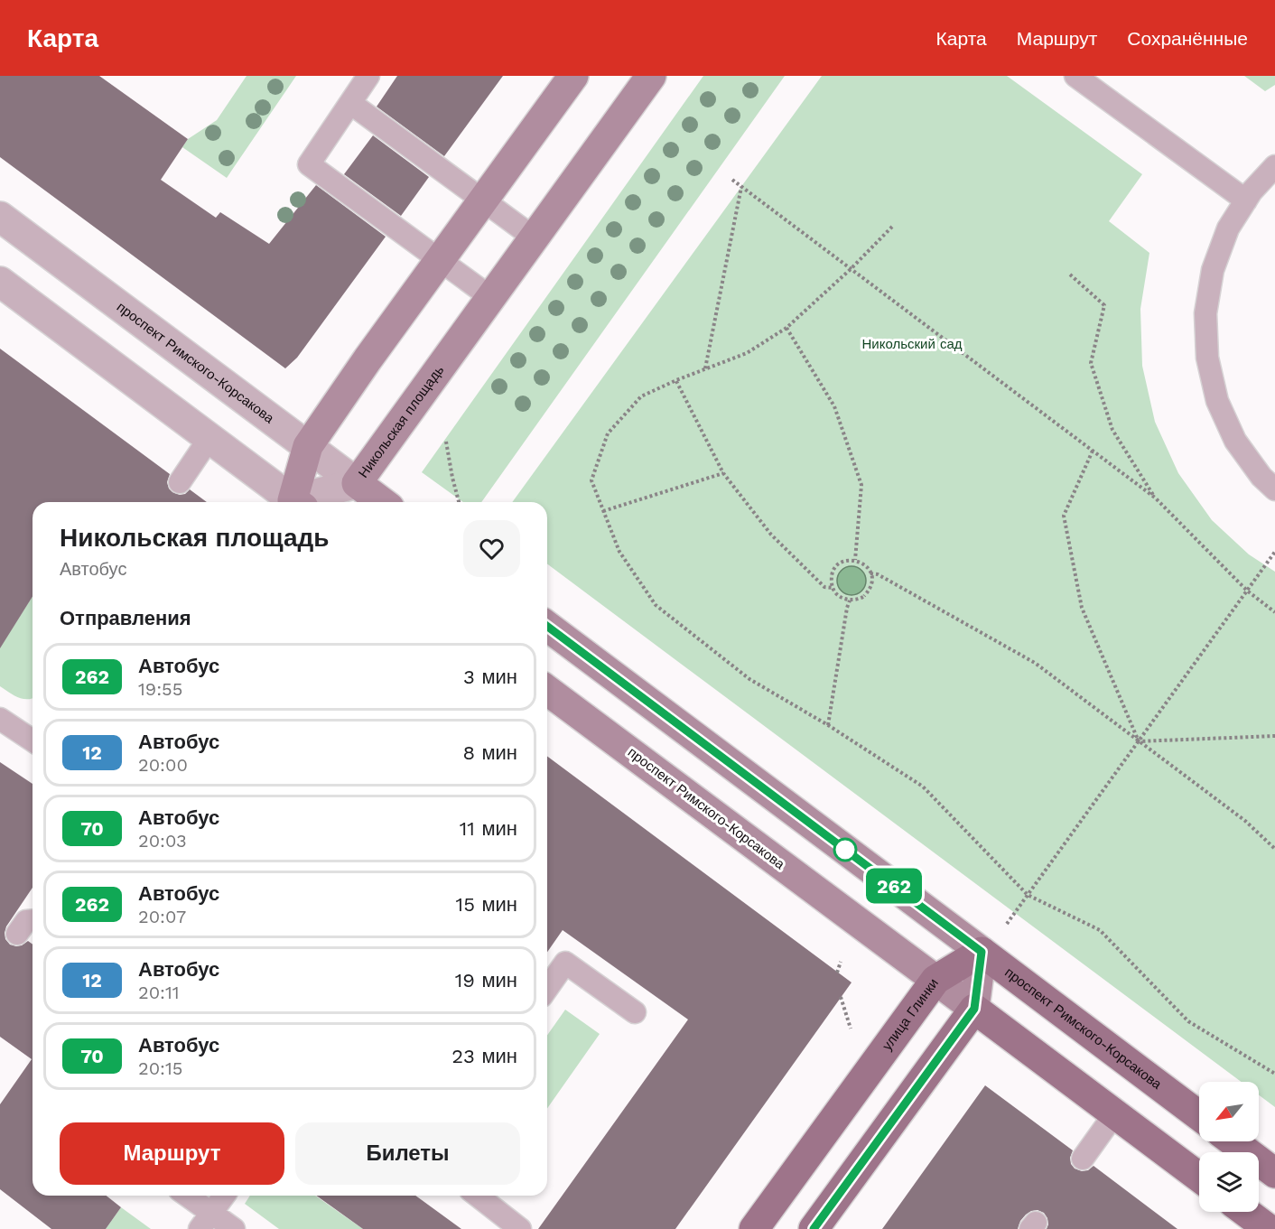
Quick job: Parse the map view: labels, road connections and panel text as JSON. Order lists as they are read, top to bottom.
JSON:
{
  "streets": {
    "main road": ["проспект Римского-Корсакова", "Никольская площадь", "улица Глинки"]
  },
  "crossings": [
    ["проспект Римского-Корсакова", "Никольская площадь"],
    ["проспект Римского-Корсакова", "улица Глинки"]
  ],
  "parks": ["Никольский сад"],
  "lines": ["bus line 262"],
  "north": "bottom left",
  "page": {
    "header": "Карта",
    "nav": ["Карта", "Маршрут", "Сохранённые"],
    "on_map": "262",
    "heading": [
      ["Никольская площадь", "Автобус"],
      "Отправления"
    ],
    "list": [
      {
        "mark": "262",
        "name": "Автобус",
        "note": "19:55",
        "value": "3 мин"
      },
      {
        "mark": "12",
        "name": "Автобус",
        "note": "20:00",
        "value": "8 мин"
      },
      {
        "mark": "70",
        "name": "Автобус",
        "note": "20:03",
        "value": "11 мин"
      },
      {
        "mark": "262",
        "name": "Автобус",
        "note": "20:07",
        "value": "15 мин"
      },
      {
        "mark": "12",
        "name": "Автобус",
        "note": "20:11",
        "value": "19 мин"
      },
      {
        "mark": "70",
        "name": "Автобус",
        "note": "20:15",
        "value": "23 мин"
      }
    ],
    "buttons": ["Маршрут", "Билеты"]
  }
}
